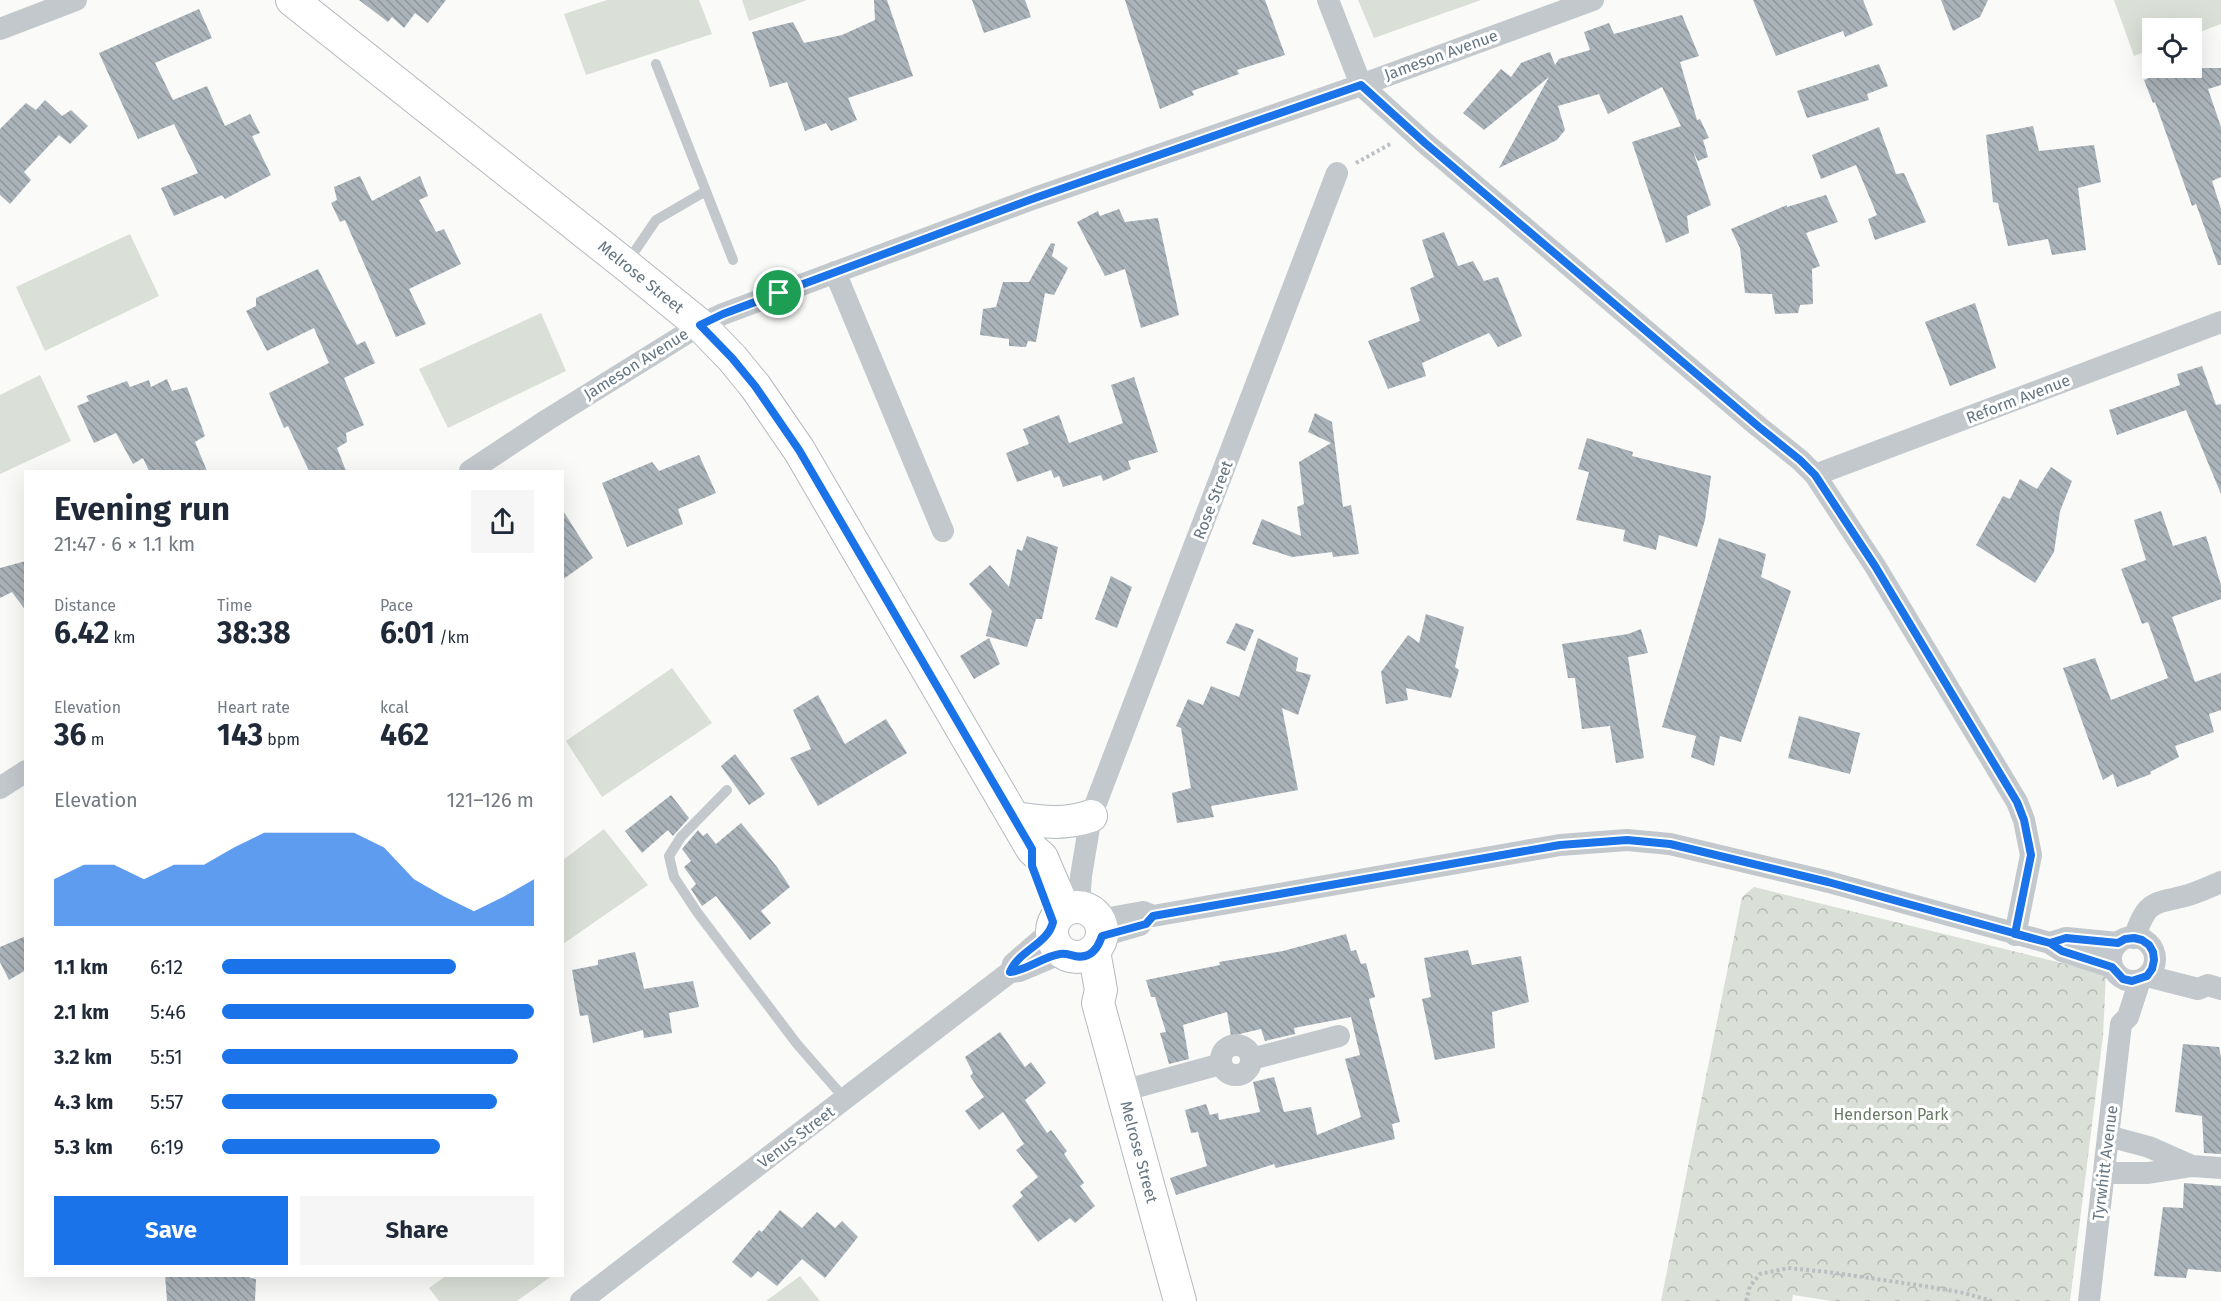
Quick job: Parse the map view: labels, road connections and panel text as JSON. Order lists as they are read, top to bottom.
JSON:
{
  "streets": {
    "street": [
      "Jameson Avenue",
      "Melrose Street",
      "Reform Avenue",
      "Rose Street",
      "Venus Street",
      "Tyrwhitt Avenue"
    ]
  },
  "crossings": [
    ["Jameson Avenue", "Melrose Street"],
    ["Melrose Street", "Rose Street"],
    ["Melrose Street", "Venus Street"],
    ["Rose Street", "Venus Street"]
  ],
  "parks": ["Henderson Park"],
  "page": {
    "heading": ["Evening run", "21:47 · 6 × 1.1 km"],
    "stats": [
      ["Distance", "6.42 km"],
      ["Time", "38:38"],
      ["Pace", "6:01 /km"],
      ["Elevation", "36 m"],
      ["Heart rate", "143 bpm"],
      ["kcal", "462"]
    ],
    "chart": ["Elevation", "121–126 m"],
    "list": [
      {
        "name": "1.1 km",
        "note": "6:12"
      },
      {
        "name": "2.1 km",
        "note": "5:46"
      },
      {
        "name": "3.2 km",
        "note": "5:51"
      },
      {
        "name": "4.3 km",
        "note": "5:57"
      },
      {
        "name": "5.3 km",
        "note": "6:19"
      }
    ],
    "buttons": ["Save", "Share"]
  }
}
